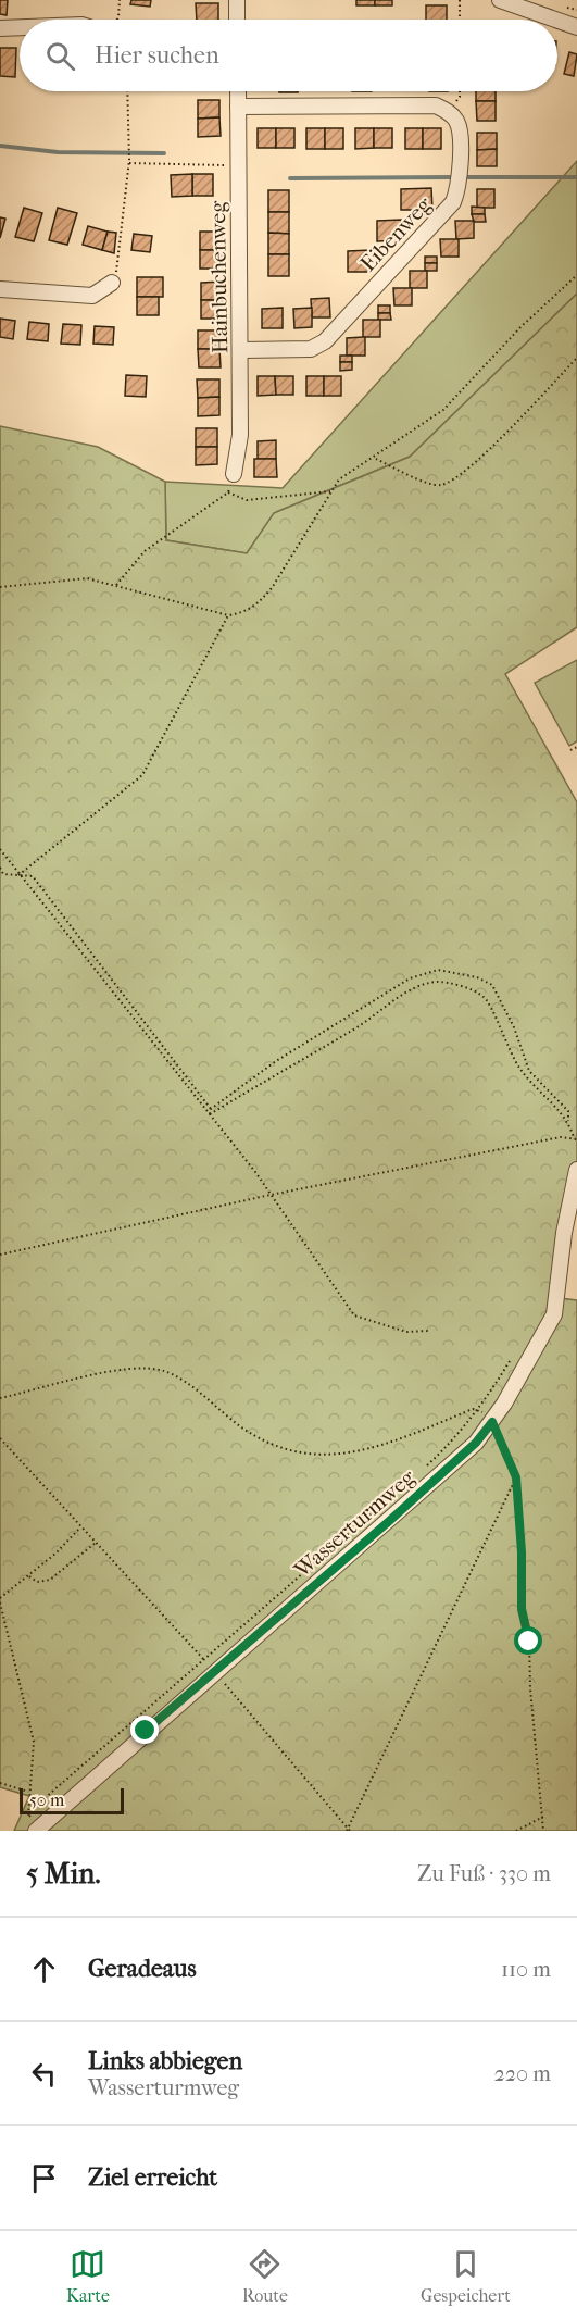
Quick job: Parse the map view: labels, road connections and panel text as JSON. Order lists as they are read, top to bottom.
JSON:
{
  "streets": {
    "street": ["Eibenweg", "Hainbuchenweg", "Wasserturmweg"]
  },
  "crossings": [
    ["Eibenweg", "Hainbuchenweg"]
  ],
  "scale_bar": "50 m",
  "page": {
    "search": "Hier suchen",
    "scale": "50 m",
    "heading": ["5 Min.", "Zu Fuß · 330 m"],
    "list": [
      ["Geradeaus", "110 m"],
      ["Links abbiegen", "Wasserturmweg", "220 m"],
      "Ziel erreicht"
    ],
    "nav": ["Karte", "Route", "Gespeichert"]
  }
}
